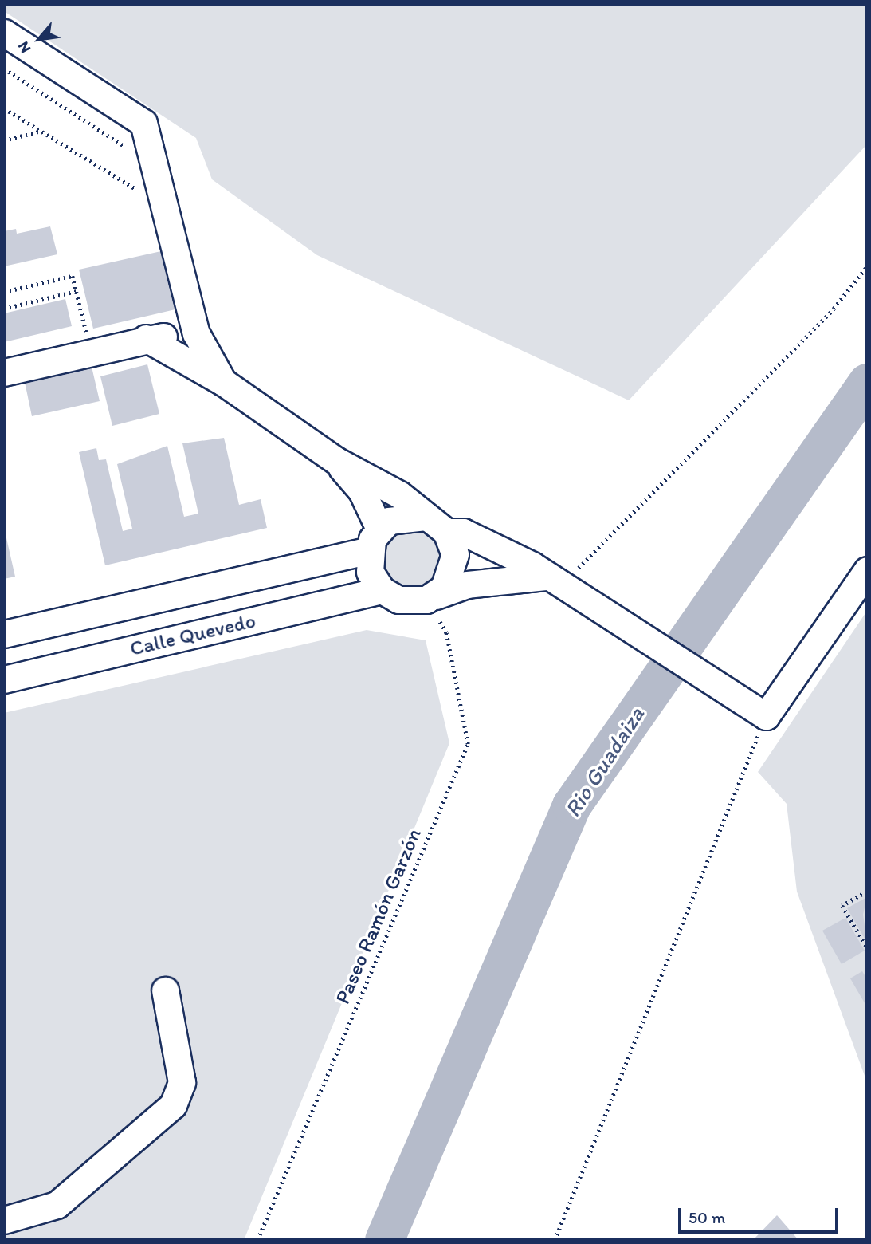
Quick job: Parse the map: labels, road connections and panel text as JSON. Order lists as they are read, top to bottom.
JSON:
{
  "streets": {
    "street": ["Calle Quevedo"],
    "path": ["Paseo Ramón Garzón"]
  },
  "crossings": [
    ["Calle Quevedo", "Paseo Ramón Garzón"]
  ],
  "water": ["Rio Guadaiza"],
  "scale_bar": "50 m",
  "north": "bottom left"
}
